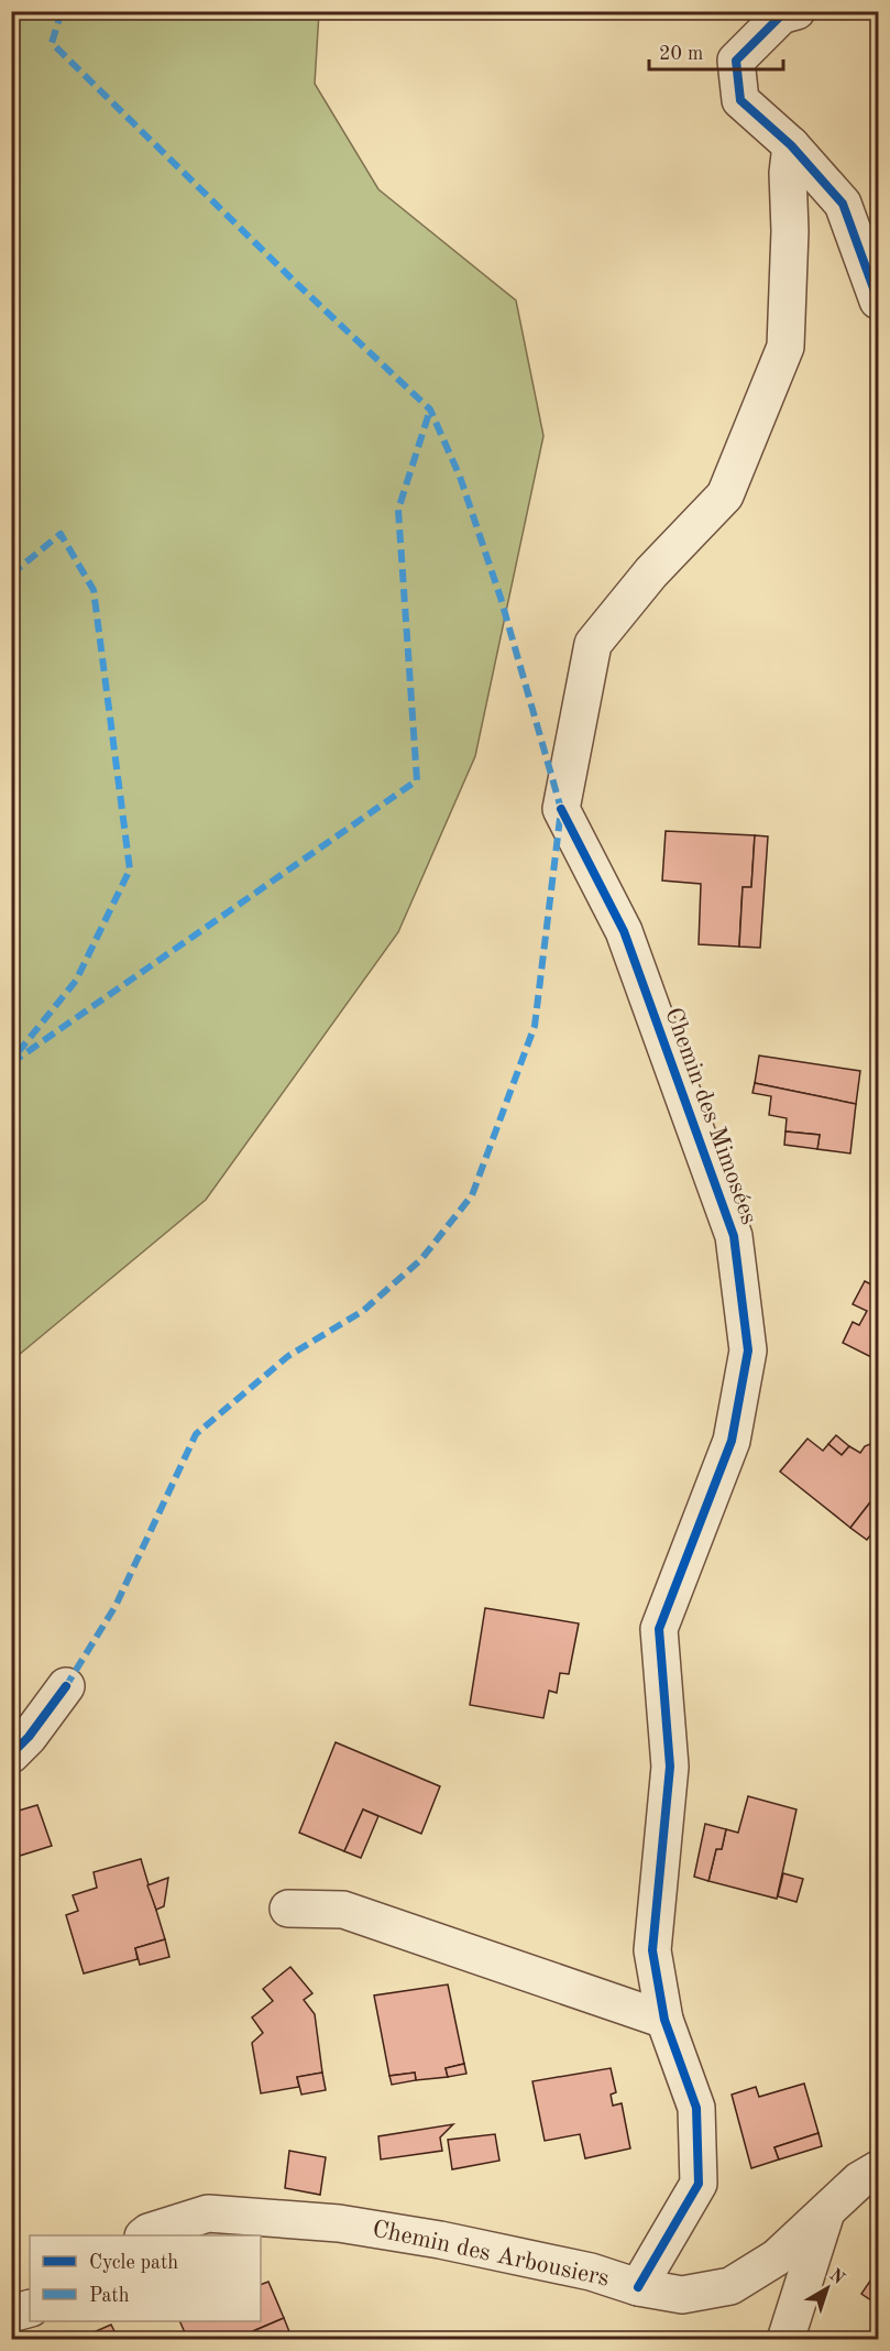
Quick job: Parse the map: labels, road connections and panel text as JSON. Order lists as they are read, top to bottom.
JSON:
{
  "streets": {
    "street": ["Chemin des Mimosées", "Chemin des Arbousiers"]
  },
  "crossings": [
    ["Chemin des Mimosées", "Chemin des Arbousiers"]
  ],
  "legend": ["Cycle path", "Path"],
  "scale_bar": "20 m",
  "north": "top right"
}
